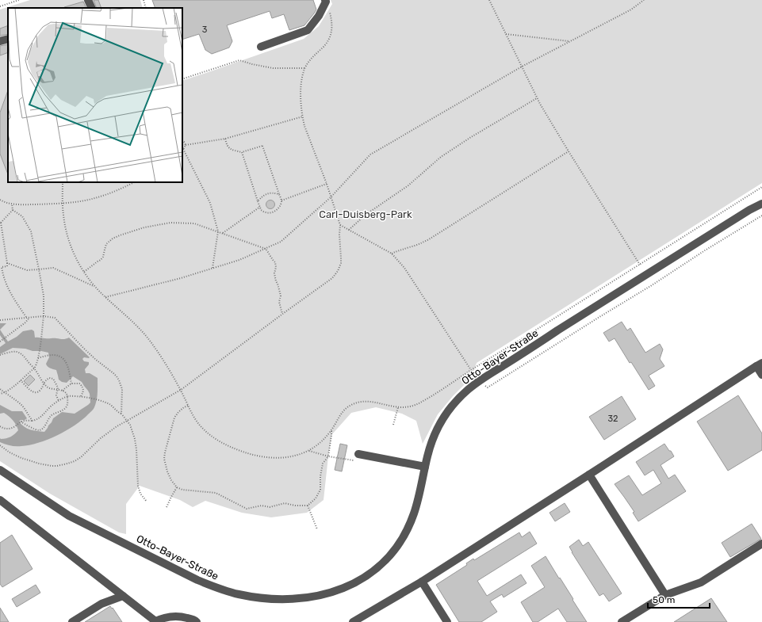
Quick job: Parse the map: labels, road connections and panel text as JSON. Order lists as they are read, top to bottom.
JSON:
{
  "streets": {
    "street": ["Otto-Bayer-Straße"]
  },
  "parks": ["Carl-Duisberg-Park"],
  "house_numbers": ["3", "32"],
  "scale_bar": "50 m"
}
